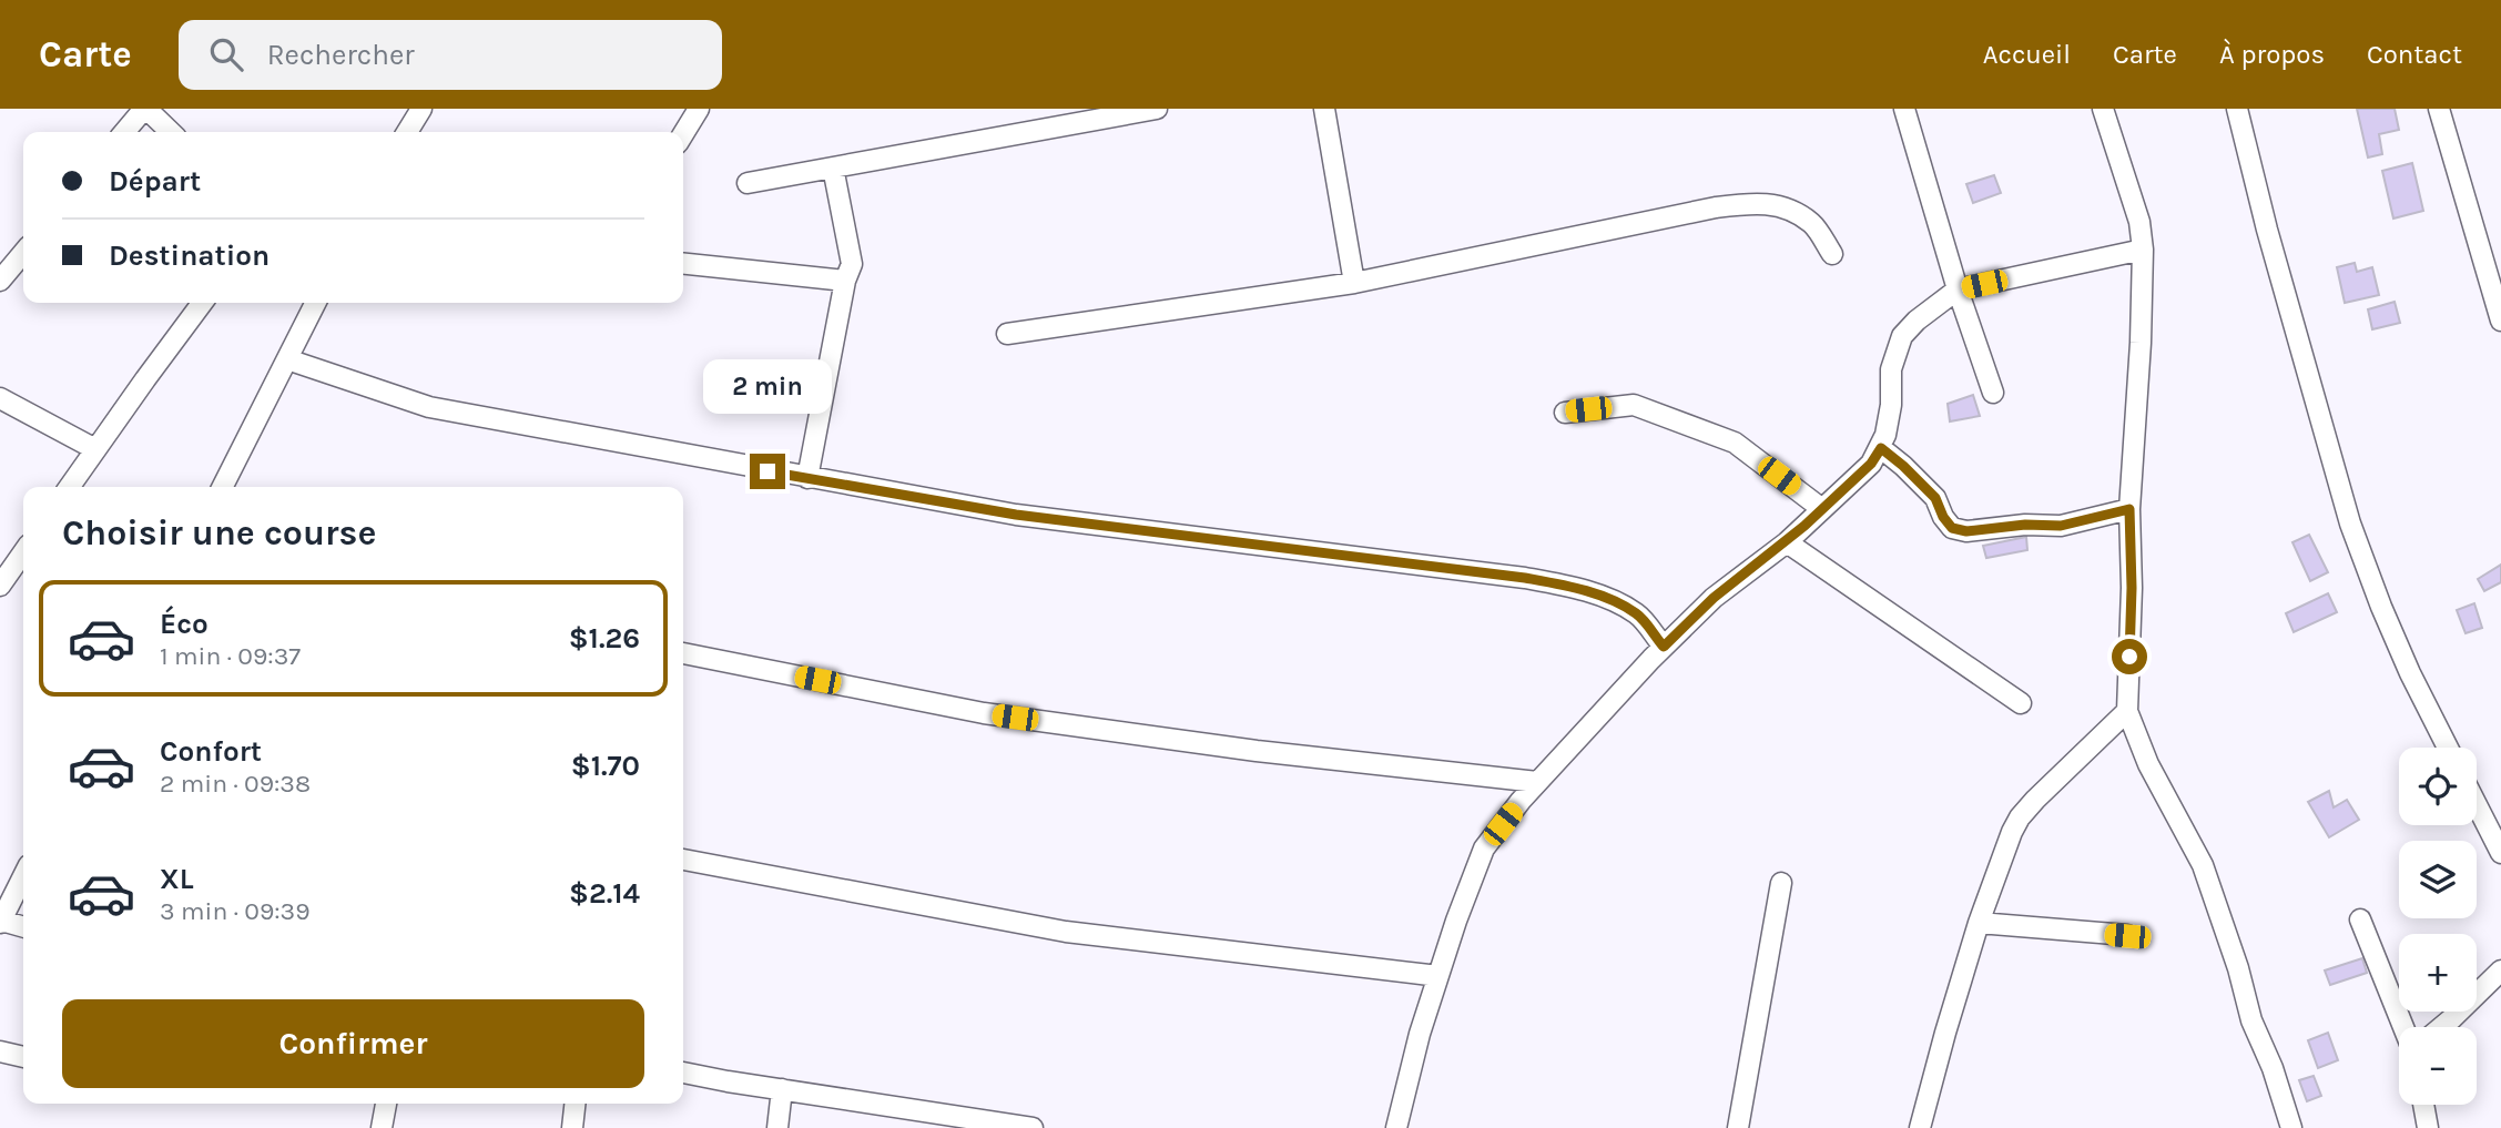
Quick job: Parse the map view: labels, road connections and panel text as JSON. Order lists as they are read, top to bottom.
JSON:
{
  "page": {
    "header": "Carte",
    "search": "Rechercher",
    "nav": [
      "Accueil",
      "Carte",
      "À propos",
      "Contact"
    ],
    "banner": ["Départ", "Destination"],
    "bubble": "2 min",
    "heading": "Choisir une course",
    "list": [
      {
        "name": "Éco",
        "note": "1 min · 09:37",
        "value": "$1.26"
      },
      {
        "name": "Confort",
        "note": "2 min · 09:38",
        "value": "$1.70"
      },
      {
        "name": "XL",
        "note": "3 min · 09:39",
        "value": "$2.14"
      }
    ],
    "map_buttons": ["+", "−"],
    "buttons": "Confirmer"
  }
}
